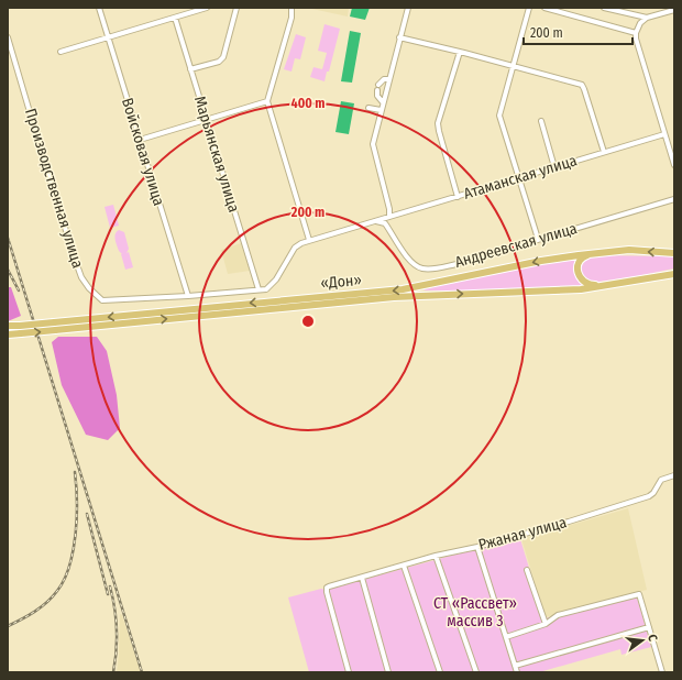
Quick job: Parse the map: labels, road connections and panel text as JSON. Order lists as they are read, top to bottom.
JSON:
{
  "streets": {
    "highway": ["«Дон»"],
    "street": [
      "Войсковая улица",
      "Марьянская улица",
      "Атаманская улица",
      "Производственная улица",
      "Андреевская улица",
      "Ржаная улица"
    ]
  },
  "crossings": [
    ["Войсковая улица", "Производственная улица"],
    ["Атаманская улица", "Андреевская улица"]
  ],
  "parks": ["СТ «Рассвет» массив 3"],
  "scale_bar": "200 m",
  "north": "right",
  "rings": ["400 m", "200 m"]
}
